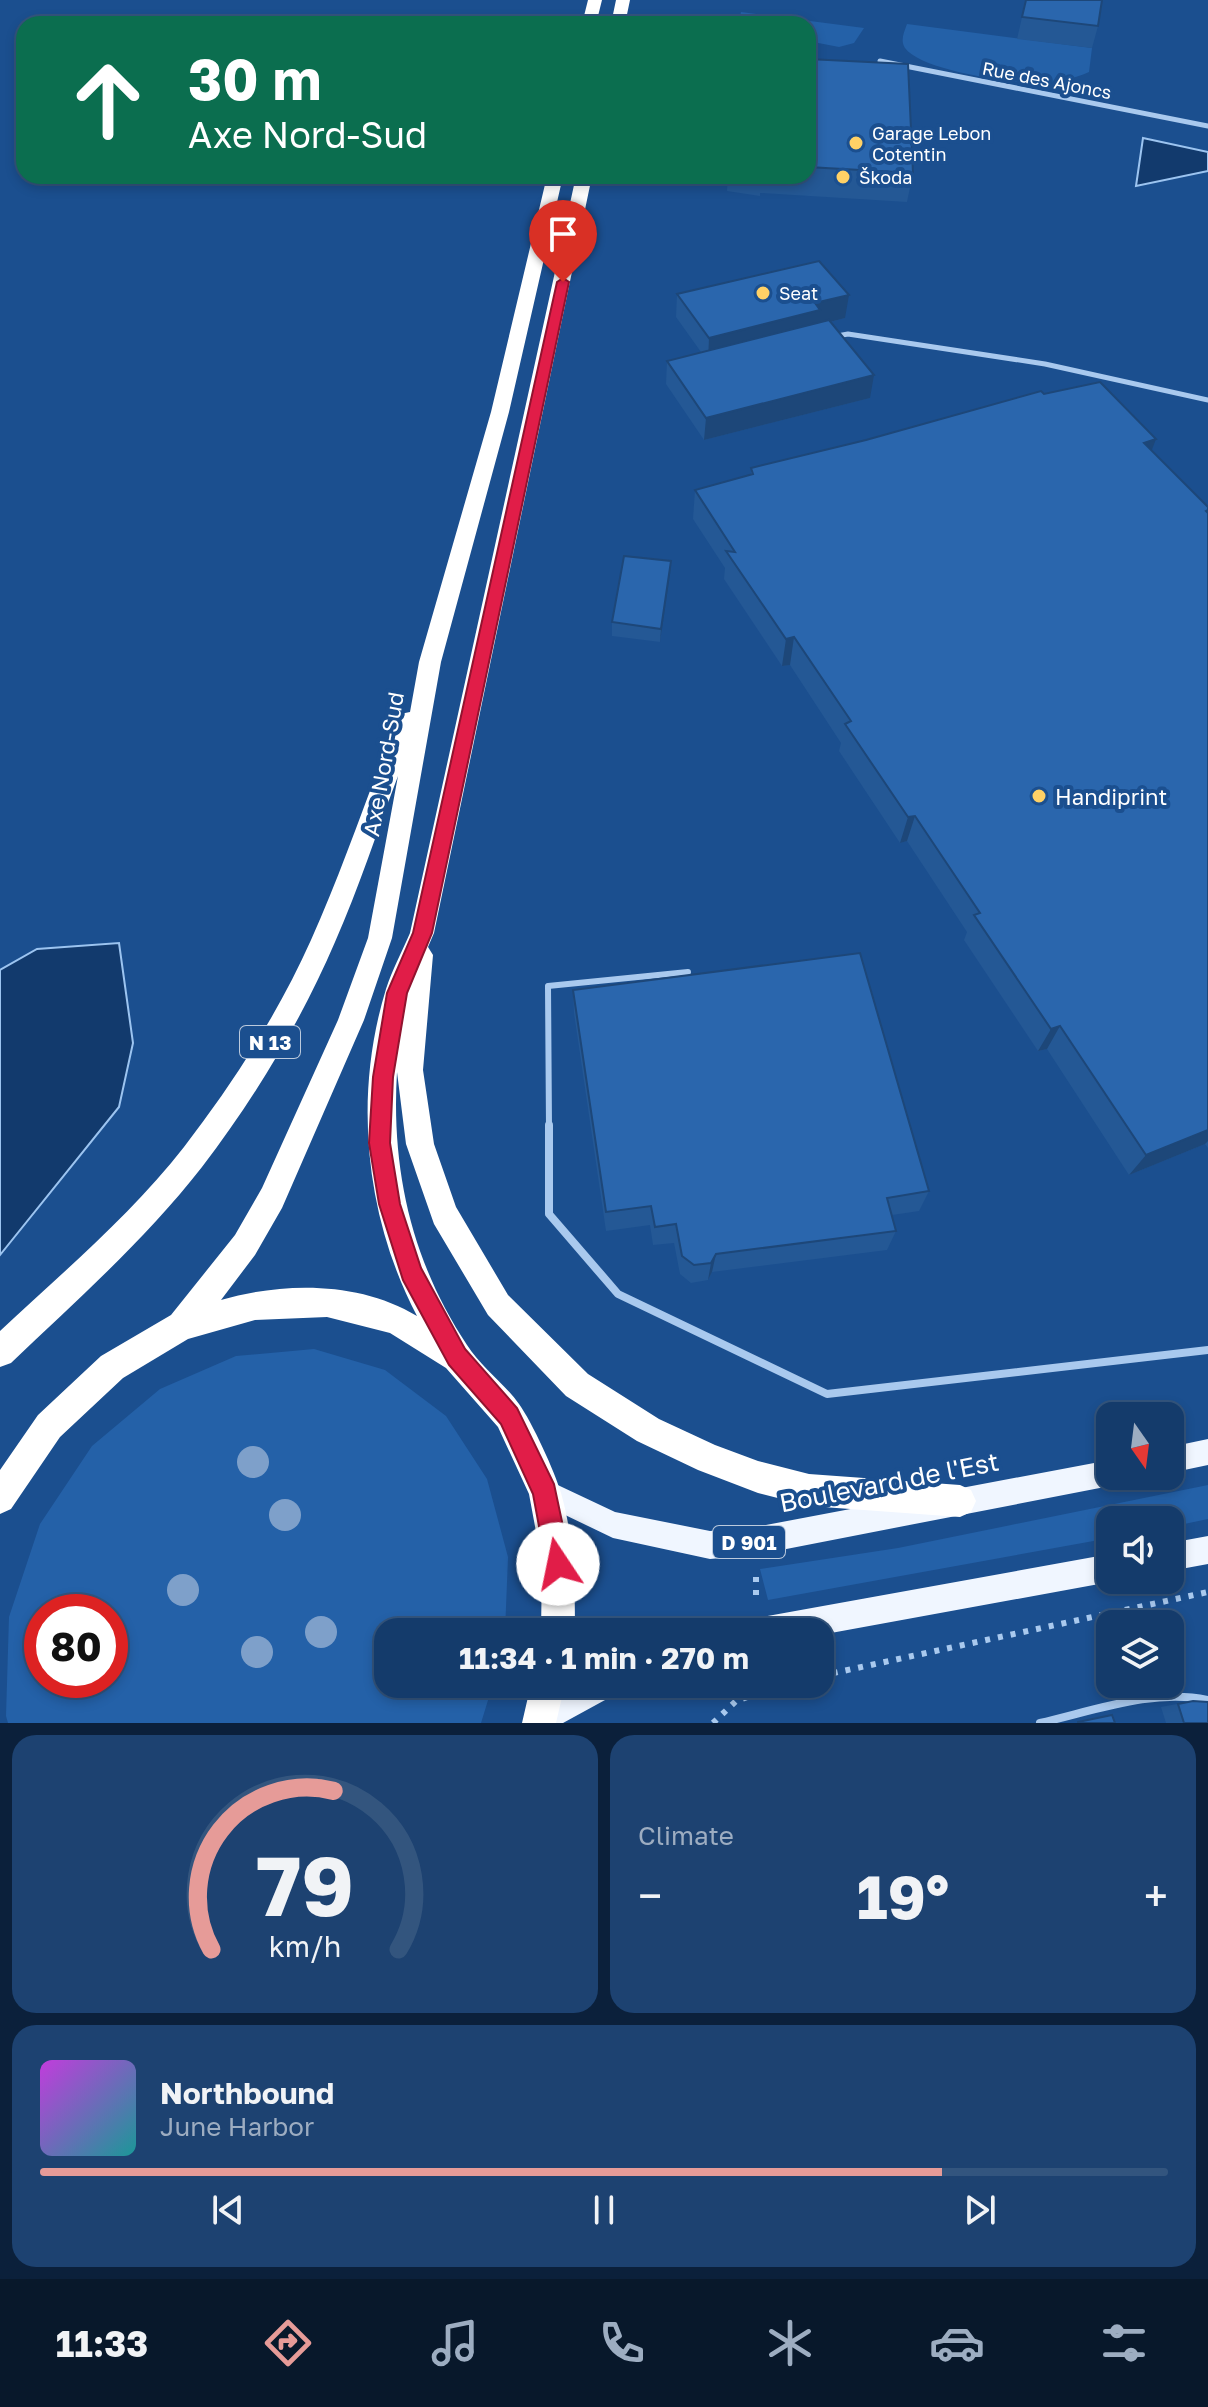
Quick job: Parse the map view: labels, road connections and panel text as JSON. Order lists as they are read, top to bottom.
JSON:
{
  "streets": {
    "highway": ["Axe Nord-Sud", "N 13"],
    "main road": ["Boulevard de l'Est", "D 901"],
    "street": ["Rue des Ajoncs"]
  },
  "crossings": [
    ["Axe Nord-Sud", "N 13"]
  ],
  "places": [
    "Garage Lebon Cotentin",
    "Škoda",
    "Seat",
    "Handiprint"
  ],
  "north": "bottom",
  "page": {
    "turn": ["30 m", "Axe Nord-Sud"],
    "limit": "80",
    "trip": "11:34 · 1 min · 270 m",
    "tile": "Climate",
    "heat": ["−", "19°", "+"],
    "song": ["Northbound", "June Harbor"],
    "tabs": "11:33",
    "gauge": ["79", "km/h"]
  }
}
